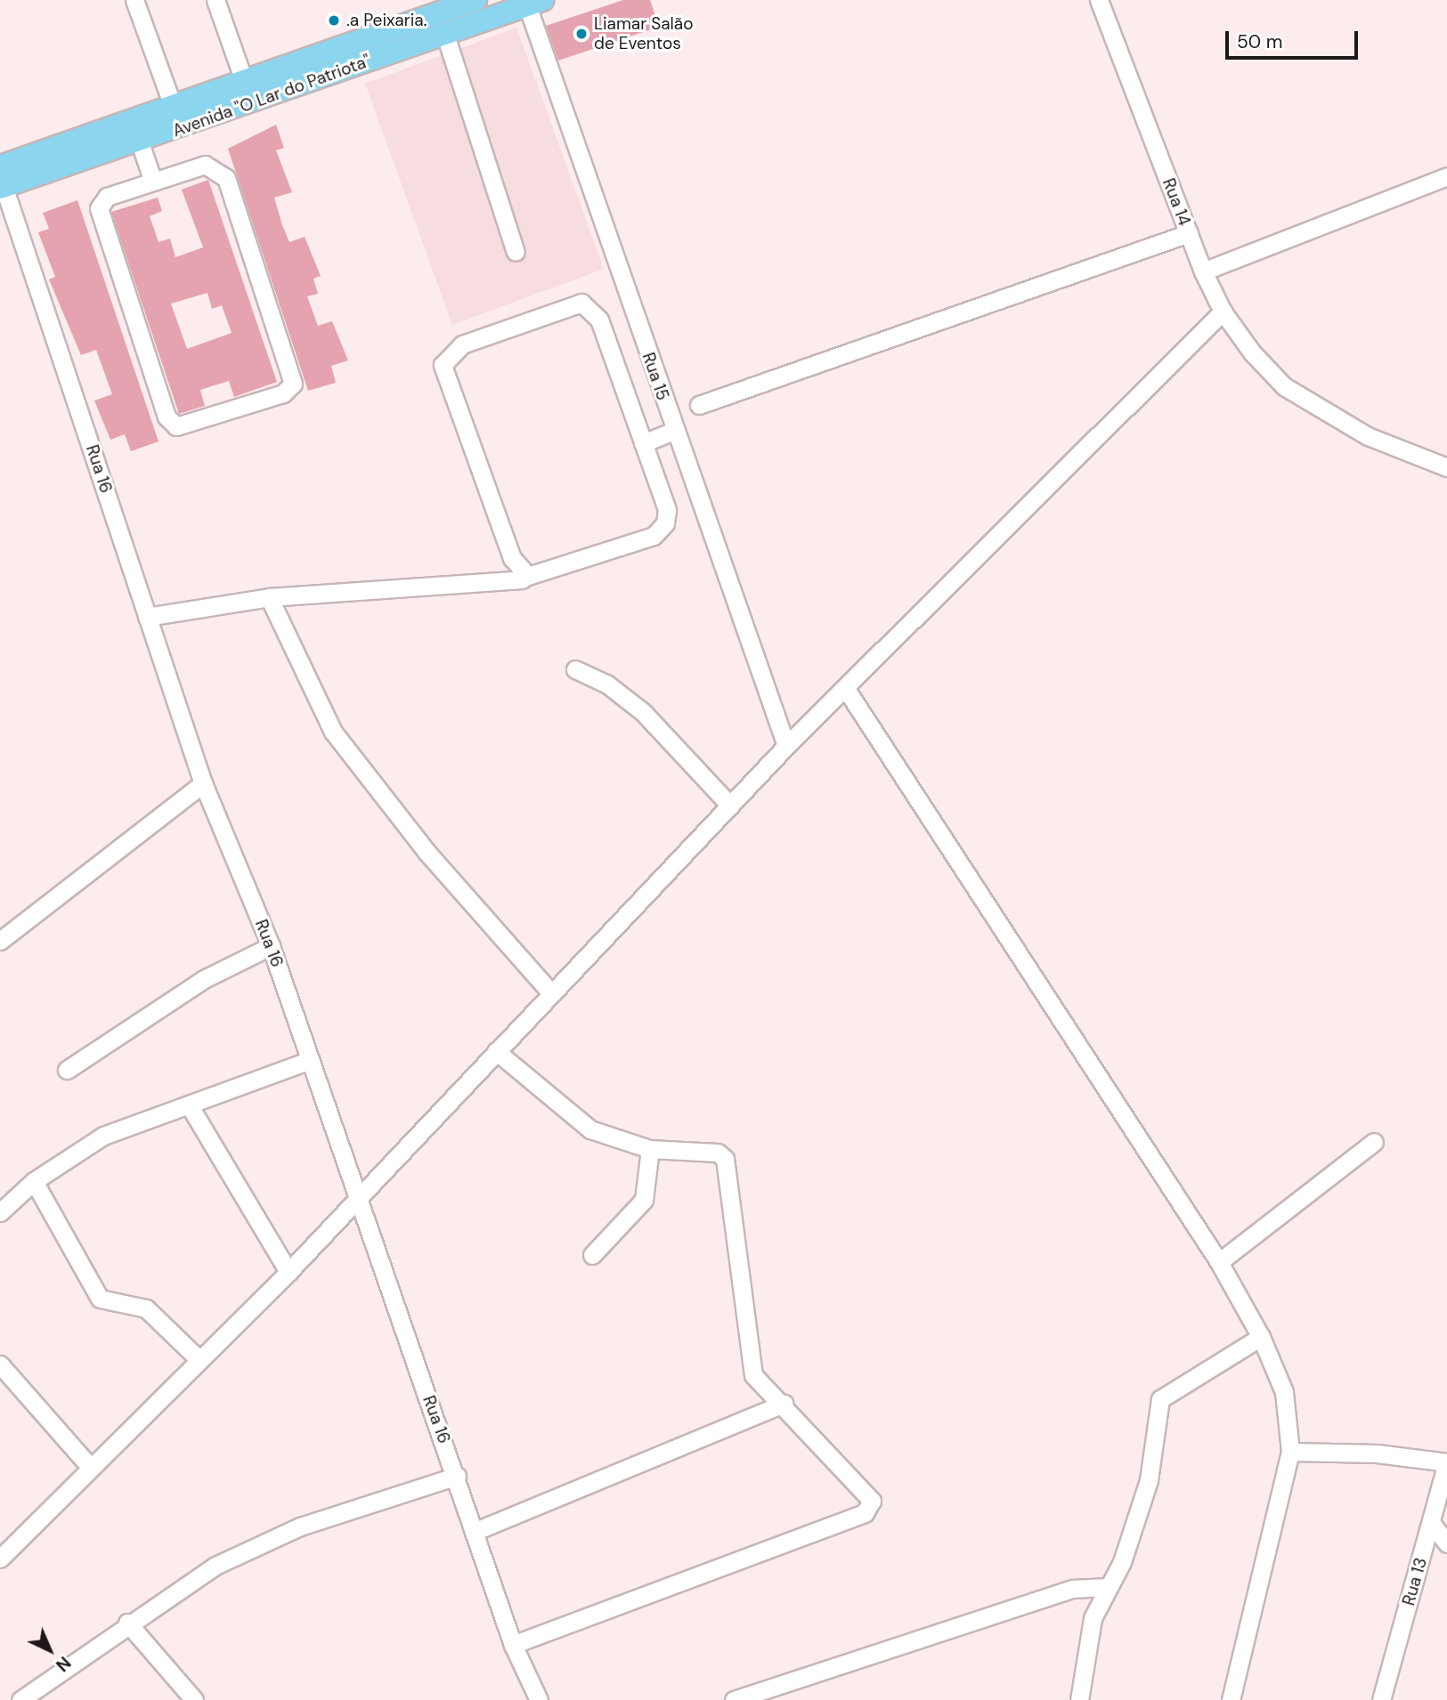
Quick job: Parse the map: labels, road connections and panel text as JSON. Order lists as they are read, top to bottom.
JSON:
{
  "streets": {
    "main road": ["Avenida \"O Lar do Patriota\""],
    "street": [
      "Rua 14",
      "Rua 15",
      "Rua 16",
      "Rua 13"
    ]
  },
  "crossings": [
    ["Avenida \"O Lar do Patriota\"", "Rua 15"],
    ["Avenida \"O Lar do Patriota\"", "Rua 16"]
  ],
  "places": [".a Peixaria.", "Liamar Salão de Eventos"],
  "scale_bar": "50 m",
  "north": "bottom right"
}
